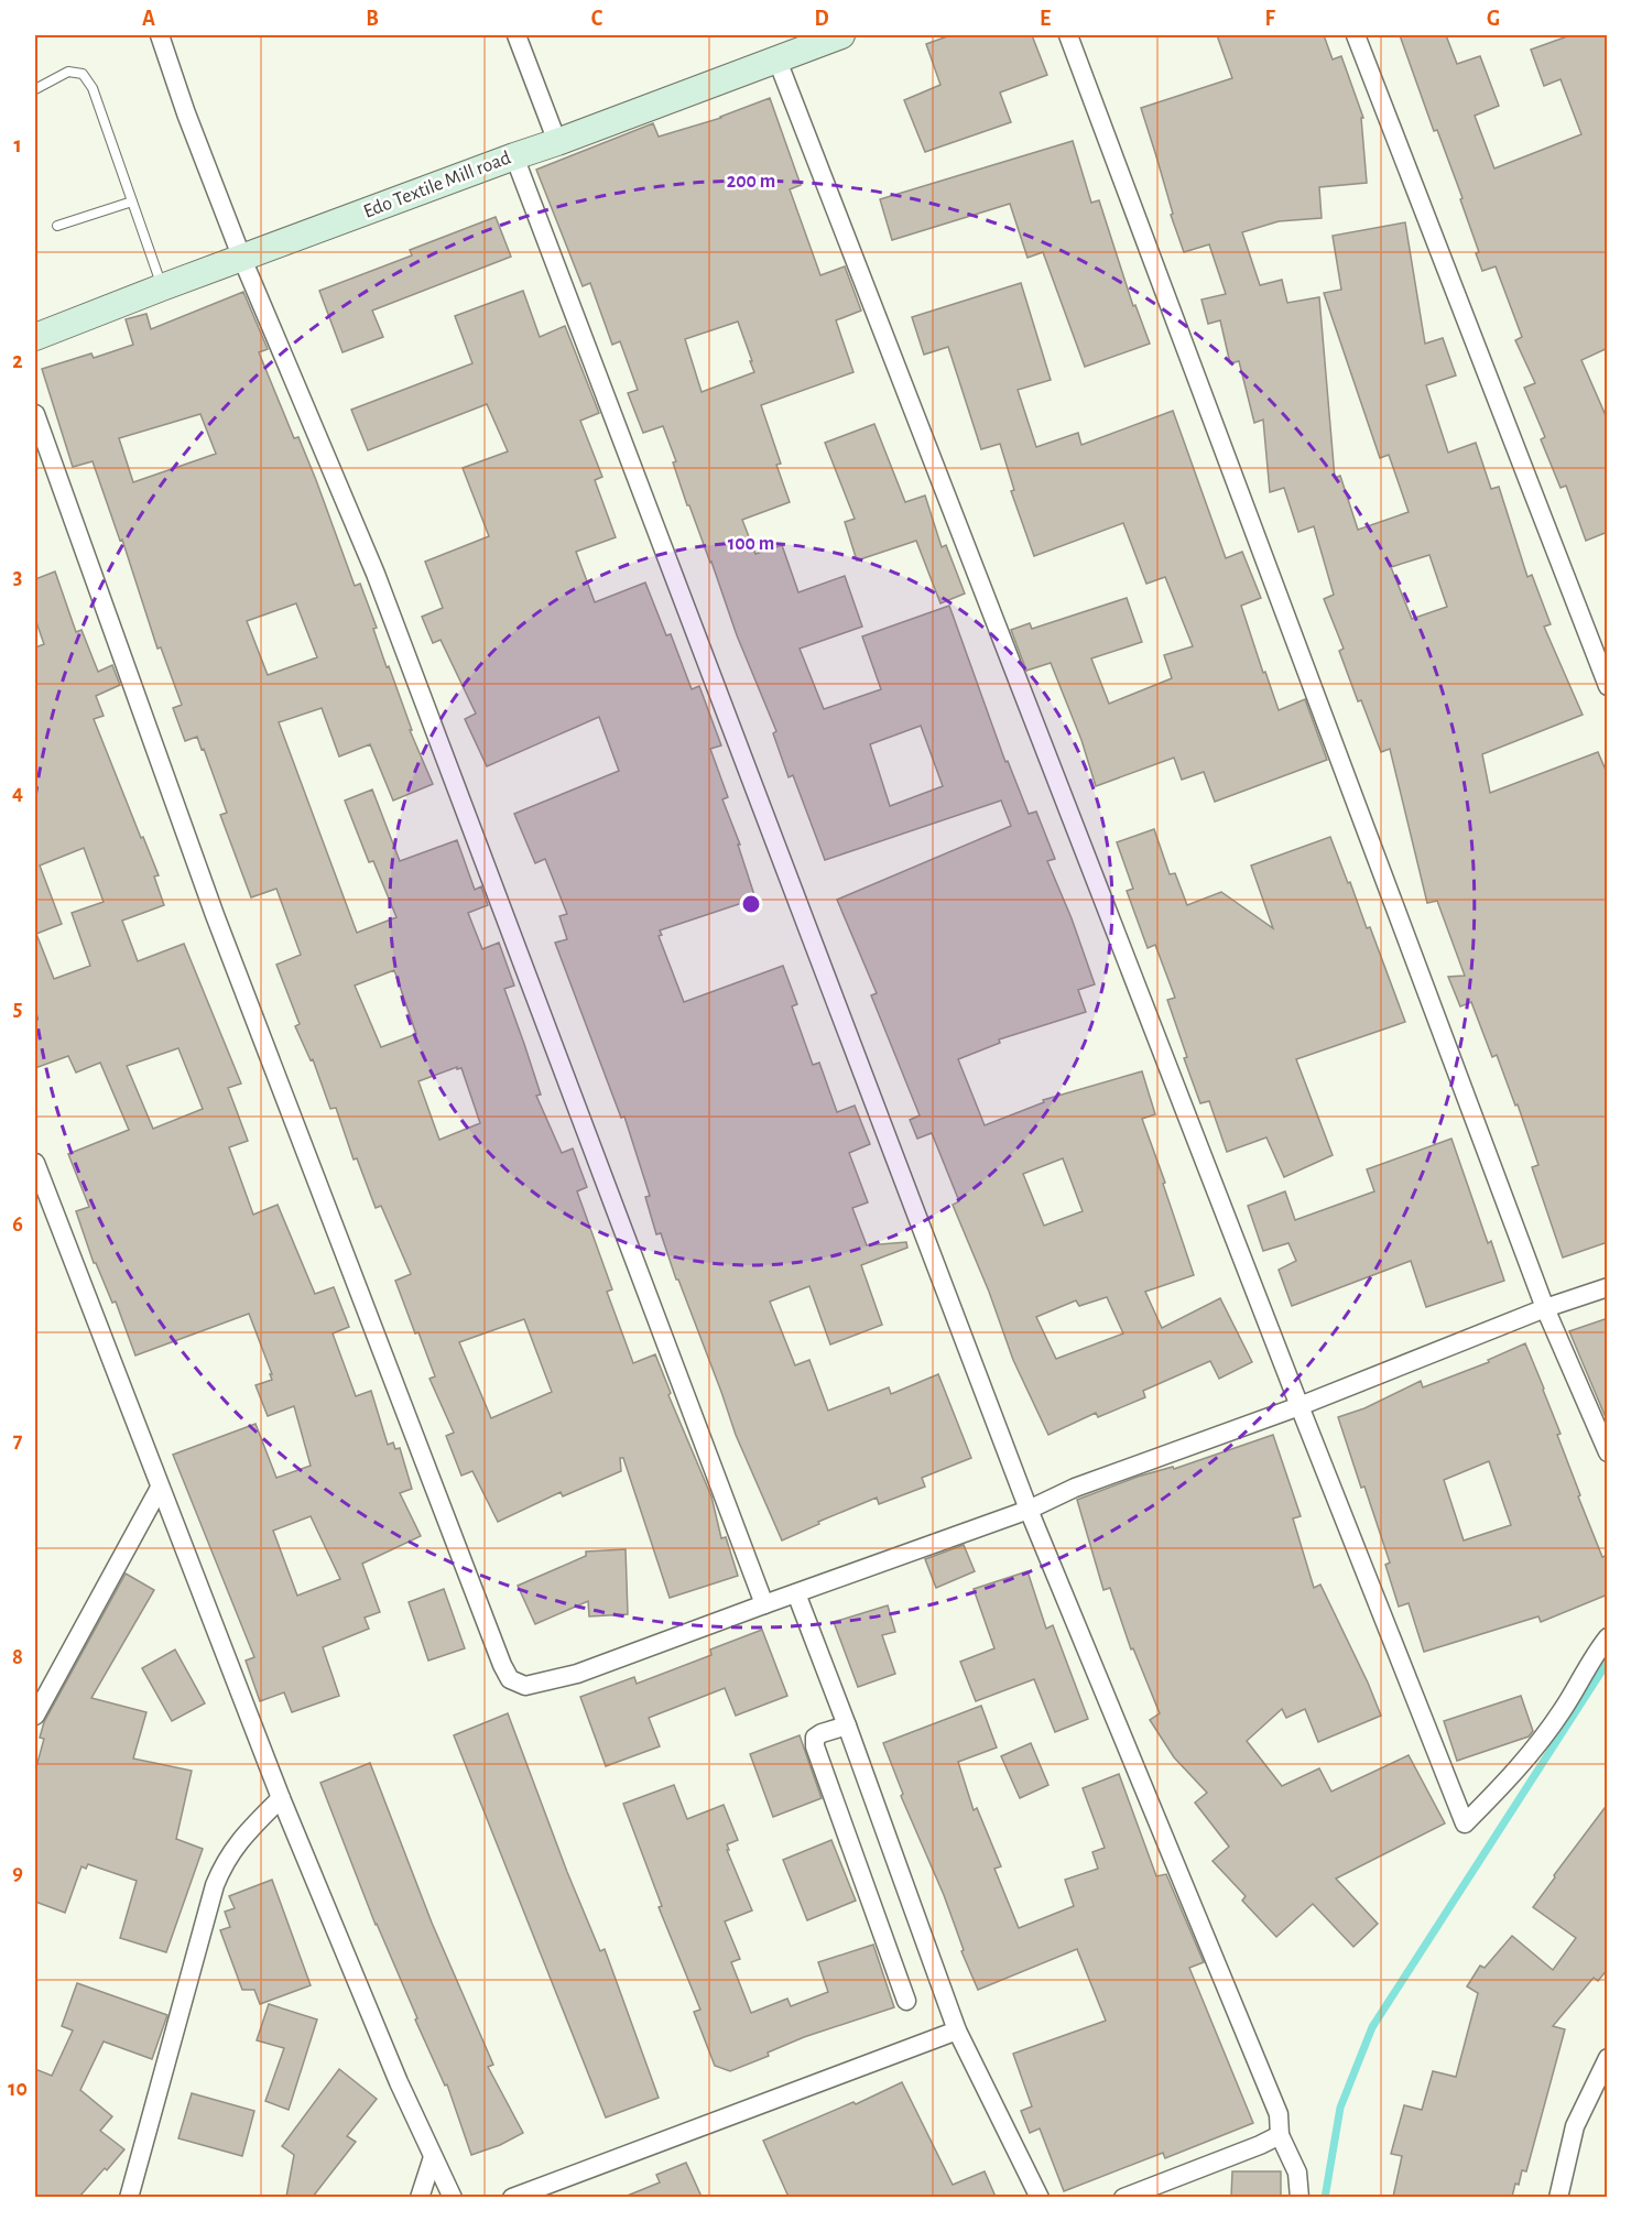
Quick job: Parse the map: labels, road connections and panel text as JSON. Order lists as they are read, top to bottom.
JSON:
{
  "streets": {
    "street": ["Edo Textile Mill road"]
  },
  "grid": {
    "columns": [
      "A",
      "B",
      "C",
      "D",
      "E",
      "F",
      "G"
    ],
    "rows": [
      "1",
      "2",
      "3",
      "4",
      "5",
      "6",
      "7",
      "8",
      "9",
      "10"
    ]
  },
  "rings": ["200 m", "100 m"]
}
